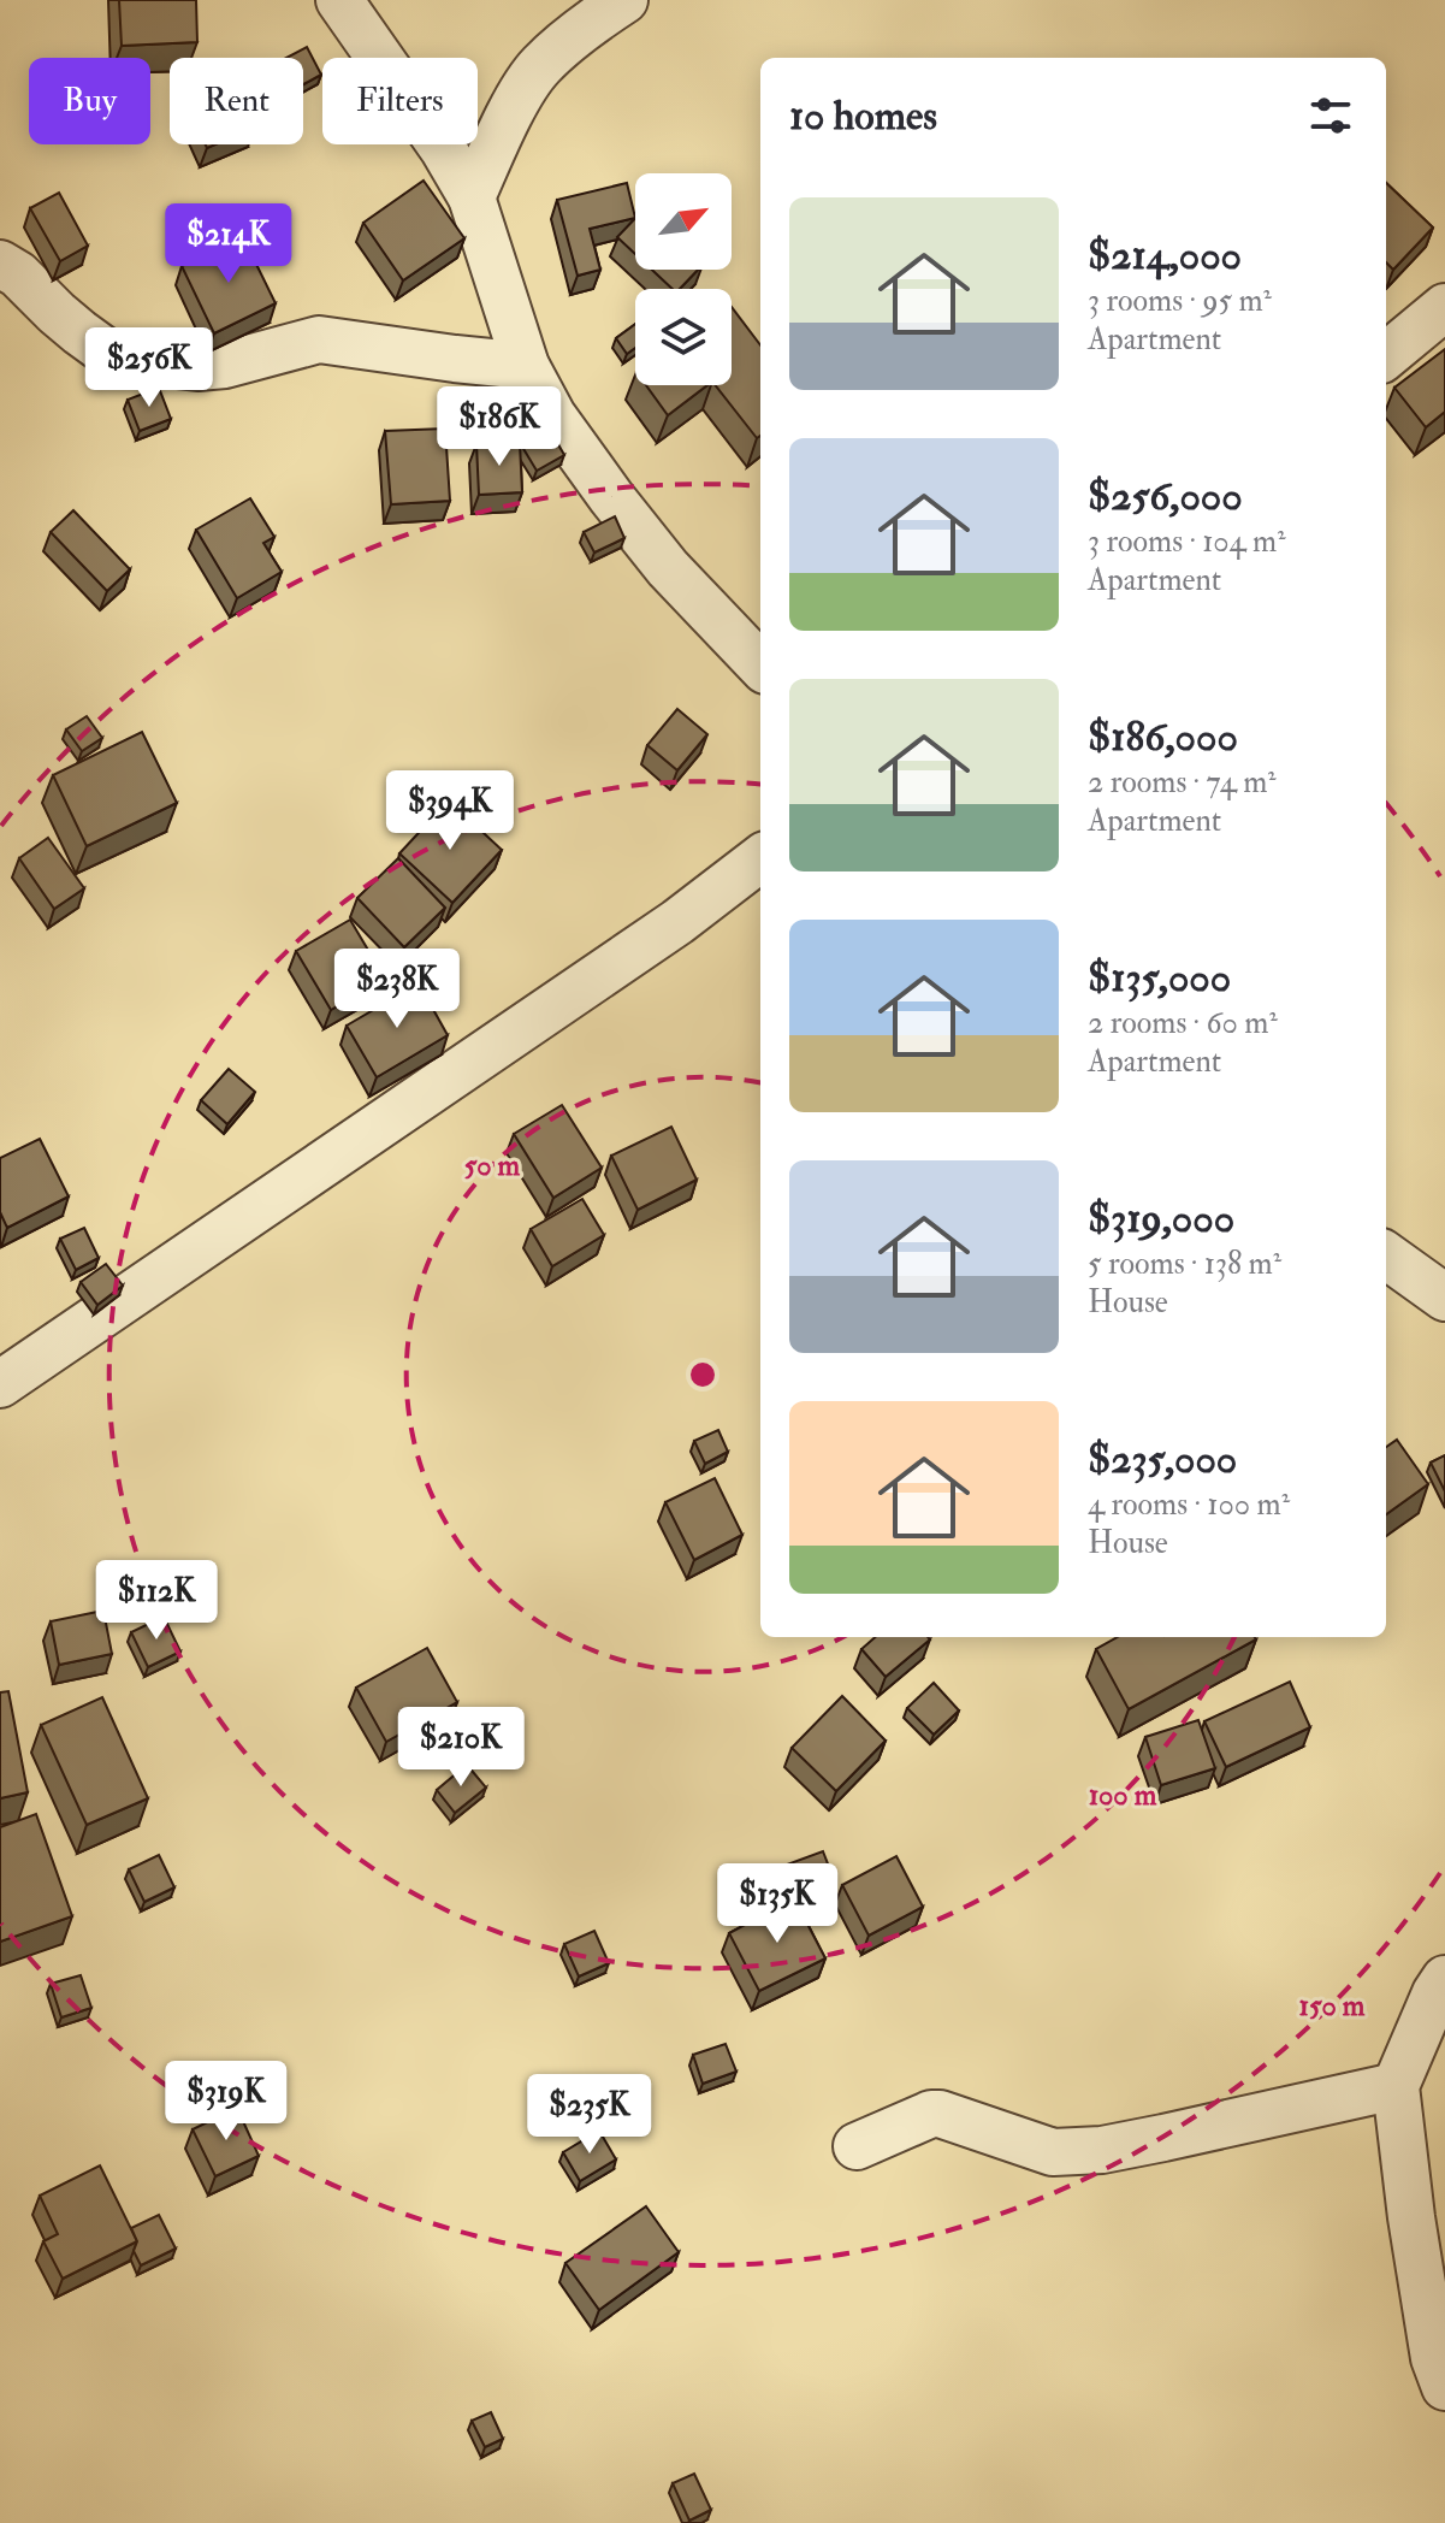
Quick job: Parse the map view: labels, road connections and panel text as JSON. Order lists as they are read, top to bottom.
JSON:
{
  "north": "top right",
  "page": {
    "chip": ["Buy", "Rent", "Filters"],
    "heading": "10 homes",
    "list": [
      {
        "name": "$214,000",
        "note": "3 rooms · 95 m² · Apartment"
      },
      {
        "name": "$256,000",
        "note": "3 rooms · 104 m² · Apartment"
      },
      {
        "name": "$186,000",
        "note": "2 rooms · 74 m² · Apartment"
      },
      {
        "name": "$135,000",
        "note": "2 rooms · 60 m² · Apartment"
      },
      {
        "name": "$319,000",
        "note": "5 rooms · 138 m² · House"
      },
      {
        "name": "$235,000",
        "note": "4 rooms · 100 m² · House"
      }
    ],
    "price": [
      "$214K",
      "$256K",
      "$186K",
      "$394K",
      "$238K",
      "$112K",
      "$210K",
      "$135K",
      "$319K",
      "$235K"
    ]
  },
  "rings": ["50 m", "100 m", "150 m"]
}
